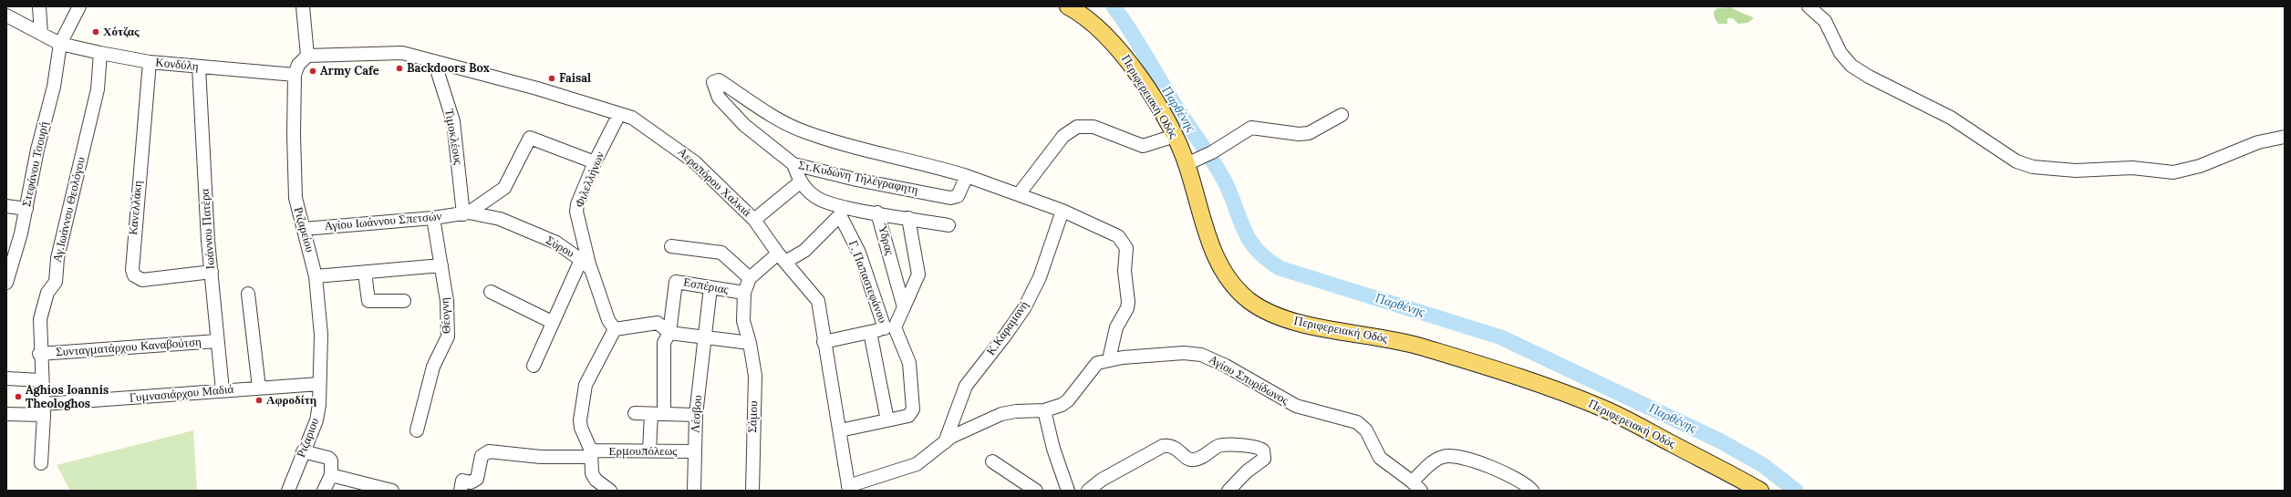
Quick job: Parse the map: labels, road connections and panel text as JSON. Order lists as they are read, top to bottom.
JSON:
{
  "streets": {
    "main road": ["Περιφερειακή Οδός"],
    "street": [
      "Κονδύλη",
      "Τιμοκλέους",
      "Στεφάνου Τσουρή",
      "Στ.Κυδώνη Τηλέγραφητη",
      "Φιλελλήνων",
      "Αεροπόρου Χαλκιά",
      "Κανελλάκη",
      "Αγ.Ιωάννου Θεολόγου",
      "Αγίου Ιωάννου Σπετσών",
      "Ιωάννου Πατέρα",
      "Ριζαρείου",
      "Ύδρας",
      "Σύρου",
      "Γ. Παπαστεφάνου",
      "Εσπέριας",
      "Θέογνη",
      "Κ.Καραμανή",
      "Συνταγματάρχου Καναβούτση",
      "Αγίου Σπυρίδωνος",
      "Γυμνασιάρχου Μαδιά",
      "Λέσβου",
      "Σάμου",
      "Ριζαριου",
      "Ερμουπόλεως"
    ]
  },
  "crossings": [
    ["Κονδύλη", "Στεφάνου Τσουρή"],
    ["Κονδύλη", "Κανελλάκη"],
    ["Κονδύλη", "Αγ.Ιωάννου Θεολόγου"],
    ["Κονδύλη", "Ιωάννου Πατέρα"],
    ["Κονδύλη", "Ριζαρείου"],
    ["Τιμοκλέους", "Αεροπόρου Χαλκιά"],
    ["Τιμοκλέους", "Αγίου Ιωάννου Σπετσών"],
    ["Τιμοκλέους", "Σύρου"],
    ["Στ.Κυδώνη Τηλέγραφητη", "Ύδρας"],
    ["Φιλελλήνων", "Αεροπόρου Χαλκιά"],
    ["Φιλελλήνων", "Σύρου"],
    ["Αεροπόρου Χαλκιά", "Αγίου Σπυρίδωνος"],
    ["Κανελλάκη", "Ιωάννου Πατέρα"],
    ["Αγ.Ιωάννου Θεολόγου", "Συνταγματάρχου Καναβούτση"],
    ["Αγ.Ιωάννου Θεολόγου", "Γυμνασιάρχου Μαδιά"],
    ["Αγίου Ιωάννου Σπετσών", "Ριζαρείου"],
    ["Αγίου Ιωάννου Σπετσών", "Σύρου"],
    ["Αγίου Ιωάννου Σπετσών", "Θέογνη"],
    ["Ιωάννου Πατέρα", "Συνταγματάρχου Καναβούτση"],
    ["Ιωάννου Πατέρα", "Γυμνασιάρχου Μαδιά"],
    ["Ριζαρείου", "Γυμνασιάρχου Μαδιά"],
    ["Ριζαρείου", "Ριζαριου"],
    ["Ύδρας", "Γ. Παπαστεφάνου"],
    ["Εσπέριας", "Σάμου"],
    ["Κ.Καραμανή", "Αγίου Σπυρίδωνος"],
    ["Γυμνασιάρχου Μαδιά", "Ριζαριου"],
    ["Λέσβου", "Ερμουπόλεως"]
  ],
  "water": ["Παρθένης"],
  "places": [
    "Χότζας",
    "Backdoors Box",
    "Army Cafe",
    "Faisal",
    "Aghios Ioannis Theologhos",
    "Αφροδίτη"
  ]
}
